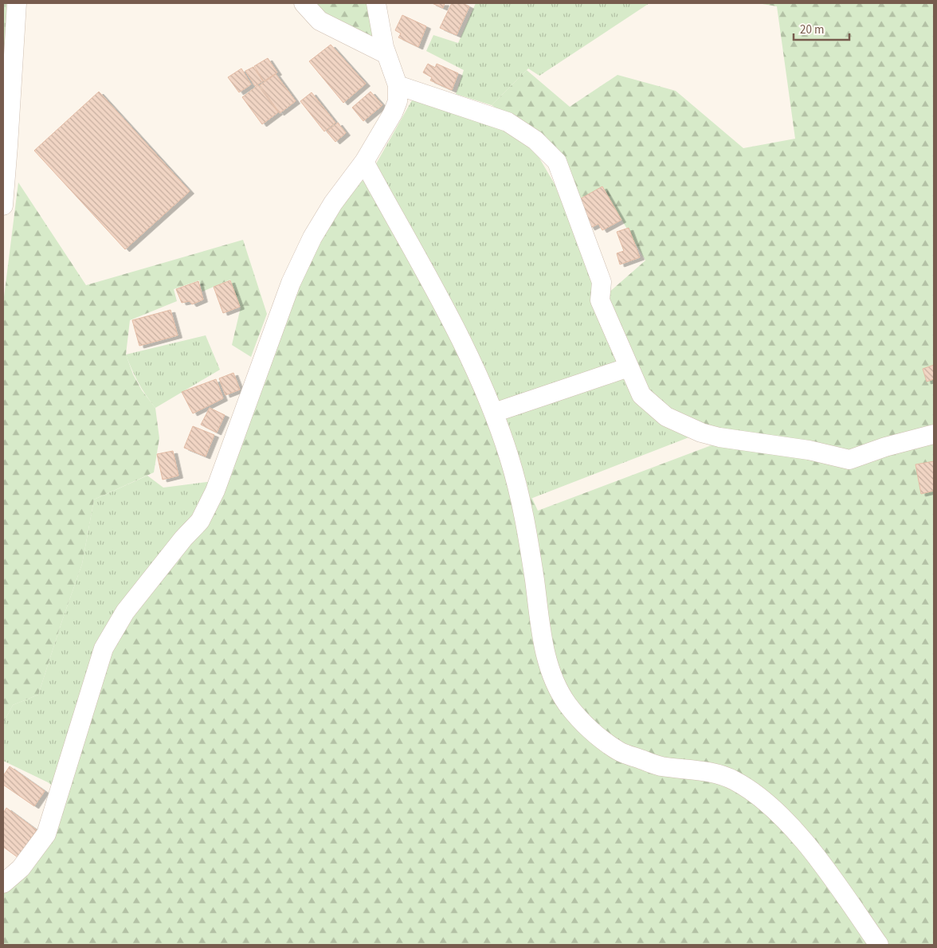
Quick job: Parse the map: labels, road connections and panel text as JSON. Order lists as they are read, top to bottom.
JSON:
{
  "scale_bar": "20 m"
}
